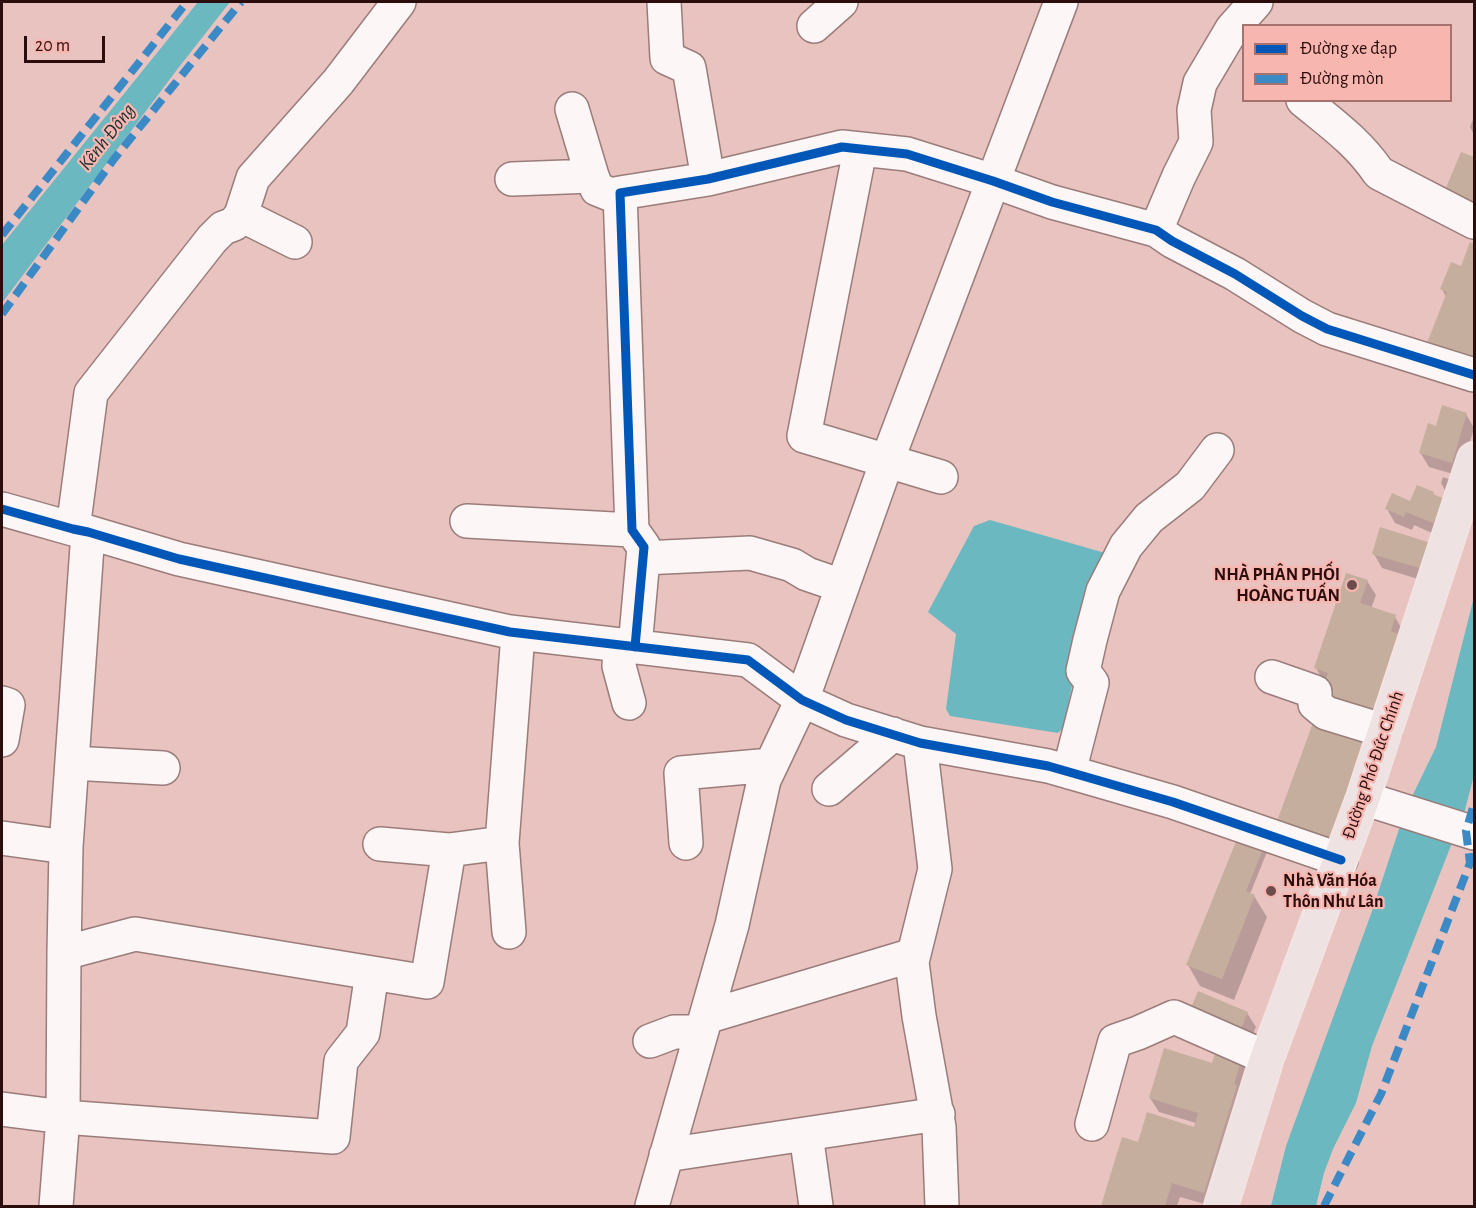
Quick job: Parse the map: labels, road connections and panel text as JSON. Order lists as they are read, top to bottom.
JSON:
{
  "streets": {
    "main road": ["Đường Phó Đức Chính"]
  },
  "water": ["Kênh Đông"],
  "places": ["NHÀ PHÂN PHỐI HOÀNG TUẤN", "Nhà Văn Hóa Thôn Như Lân"],
  "legend": ["Đường xe đạp", "Đường mòn"],
  "scale_bar": "20 m"
}
